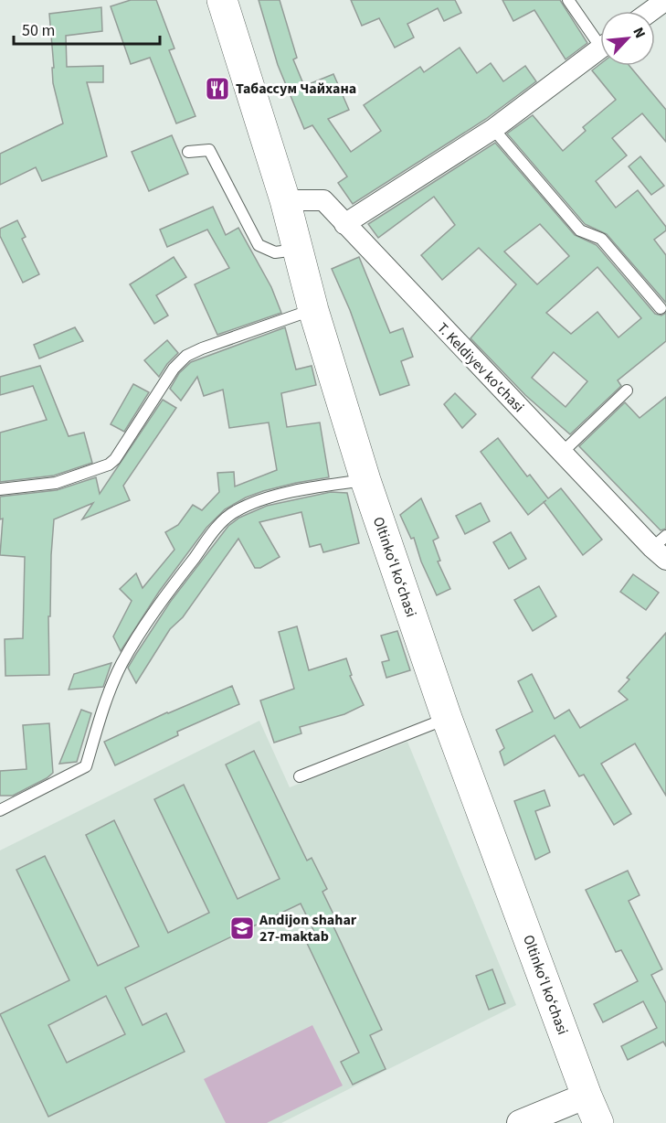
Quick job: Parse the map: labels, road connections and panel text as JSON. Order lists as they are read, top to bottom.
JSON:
{
  "streets": {
    "main road": ["Oltinkoʻl koʻchasi"],
    "street": ["T. Keldiyev ko'chasi"]
  },
  "crossings": [
    ["T. Keldiyev ko'chasi", "Oltinkoʻl koʻchasi"]
  ],
  "places": {
    "restaurant": ["Табассум Чайхана"],
    "school or university": ["Andijon shahar 27-maktab"]
  },
  "scale_bar": "50 m",
  "north": "top right"
}
